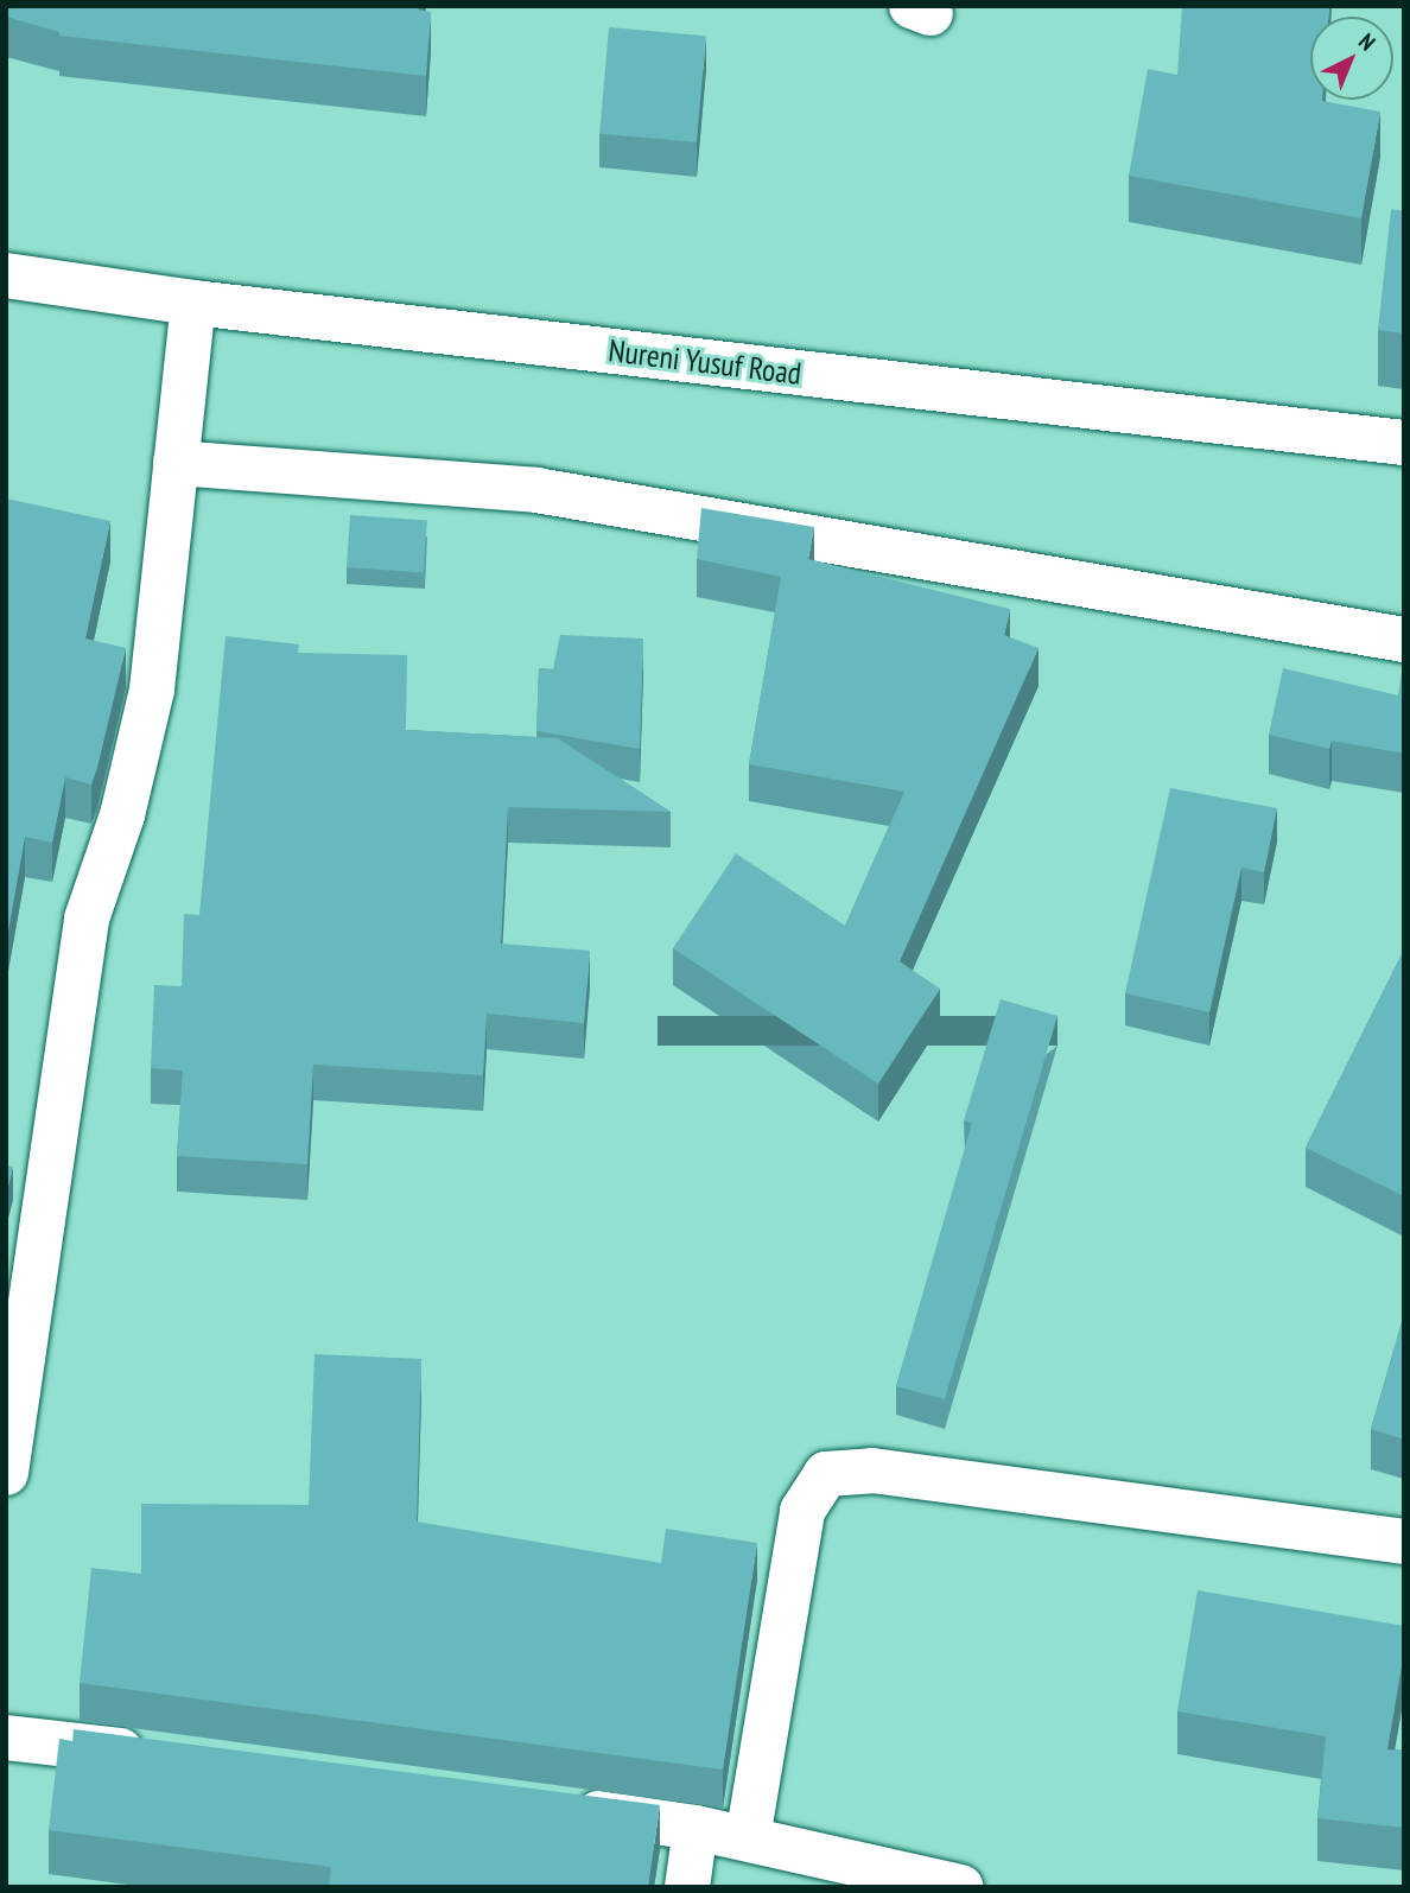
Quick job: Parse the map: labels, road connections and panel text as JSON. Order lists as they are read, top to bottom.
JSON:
{
  "streets": {
    "street": ["Nureni Yusuf Road"]
  },
  "north": "top right"
}
